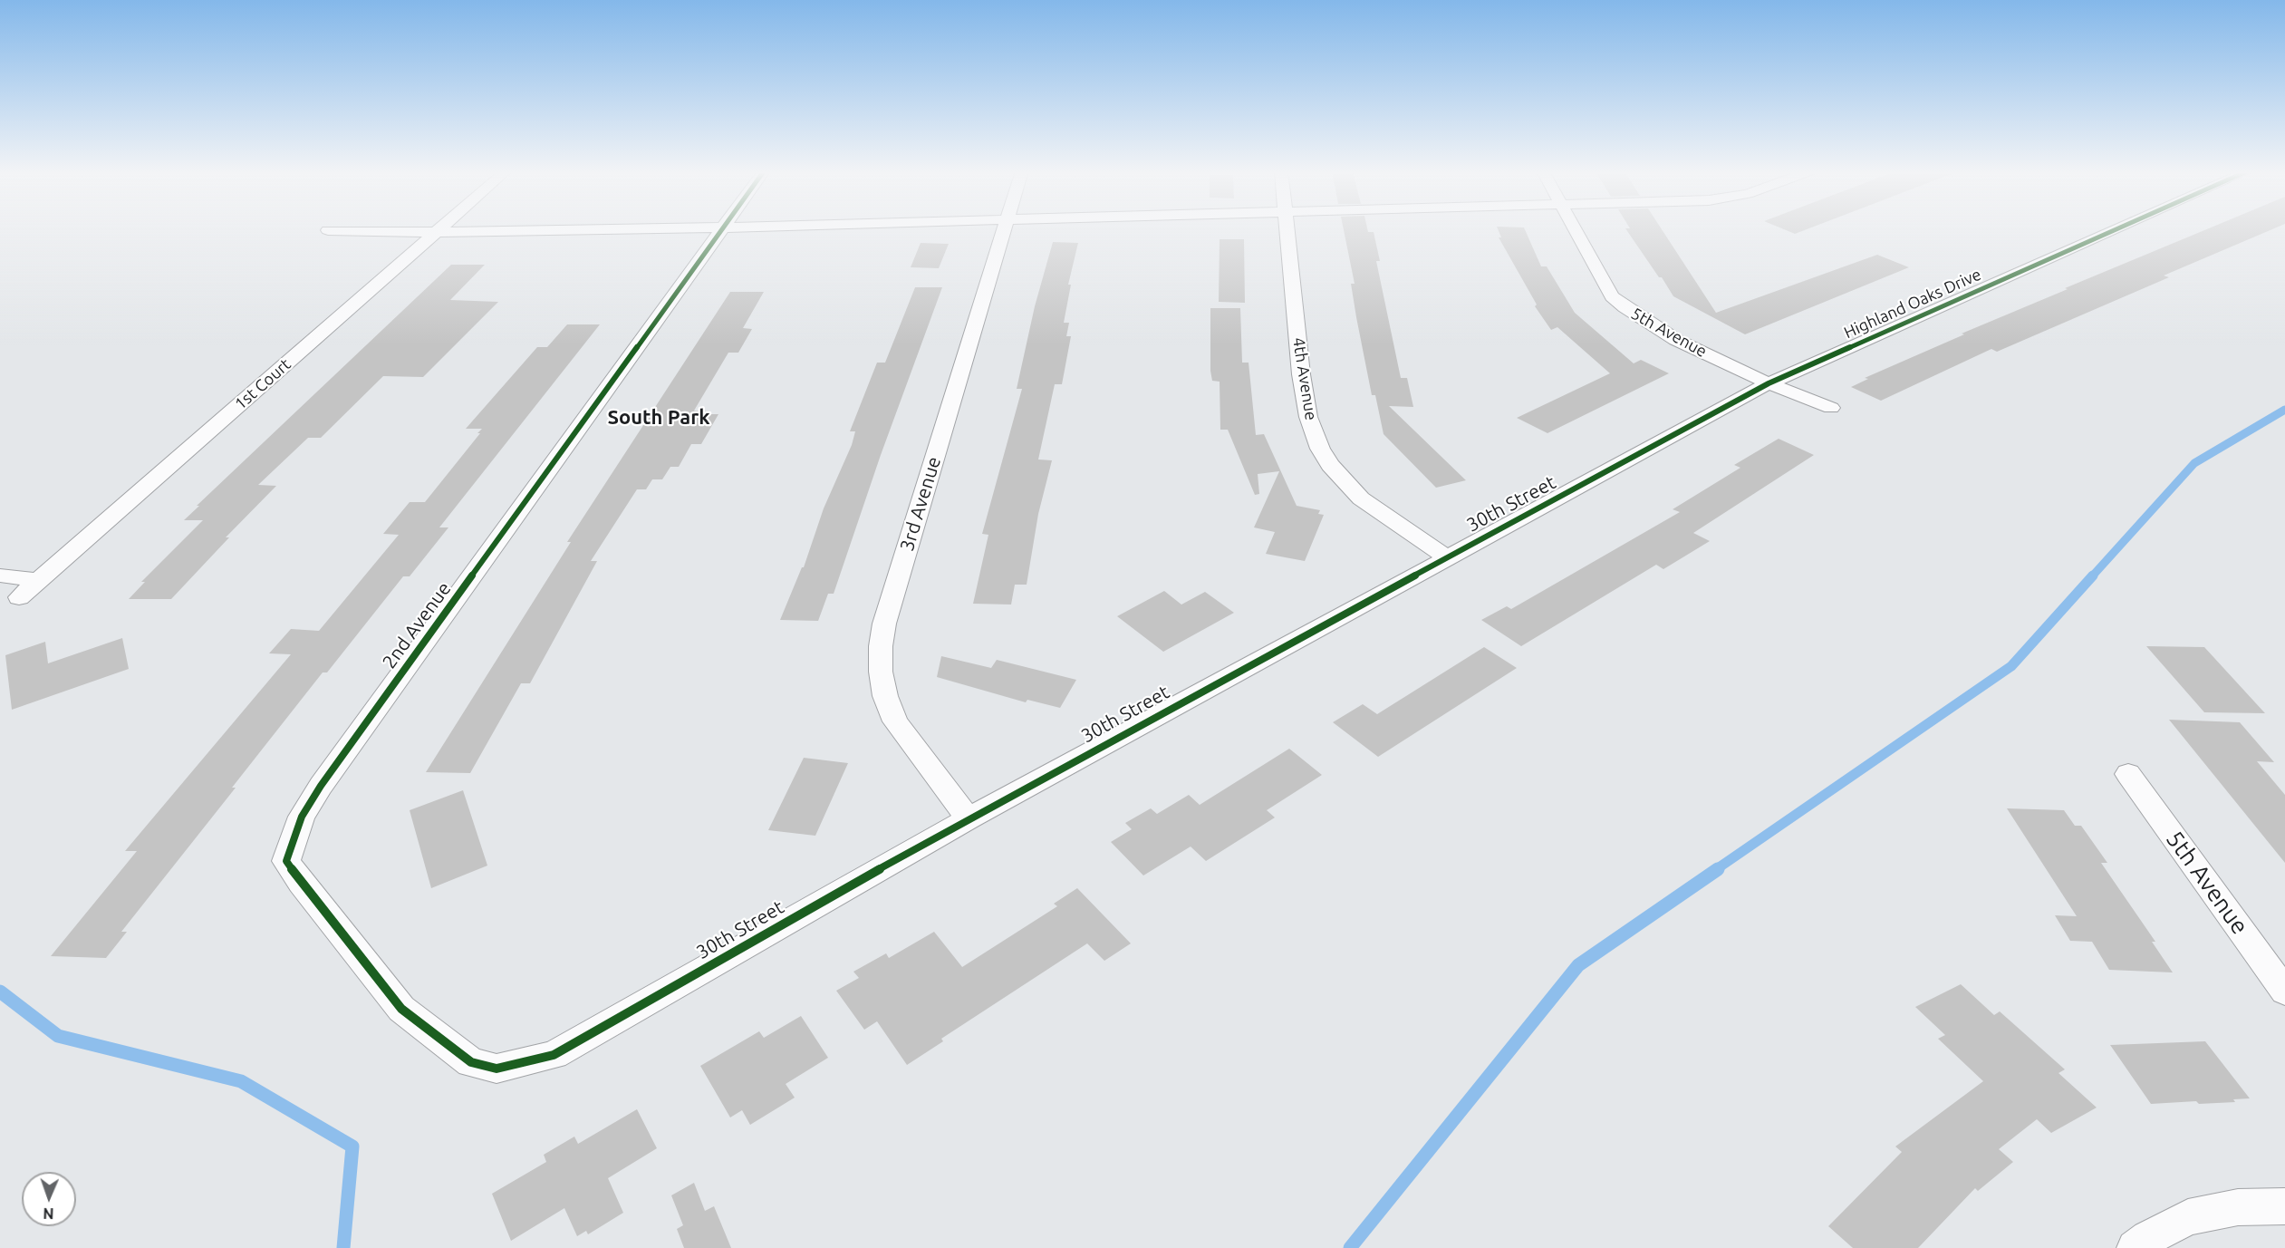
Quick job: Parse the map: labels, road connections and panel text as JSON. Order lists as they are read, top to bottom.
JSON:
{
  "streets": {
    "street": [
      "Highland Oaks Drive",
      "5th Avenue",
      "4th Avenue",
      "1st Court",
      "3rd Avenue",
      "30th Street",
      "2nd Avenue"
    ]
  },
  "crossings": [
    ["Highland Oaks Drive", "5th Avenue"],
    ["Highland Oaks Drive", "30th Street"],
    ["5th Avenue", "30th Street"],
    ["4th Avenue", "30th Street"],
    ["3rd Avenue", "30th Street"],
    ["30th Street", "2nd Avenue"]
  ],
  "districts": ["South Park"],
  "north": "bottom"
}
